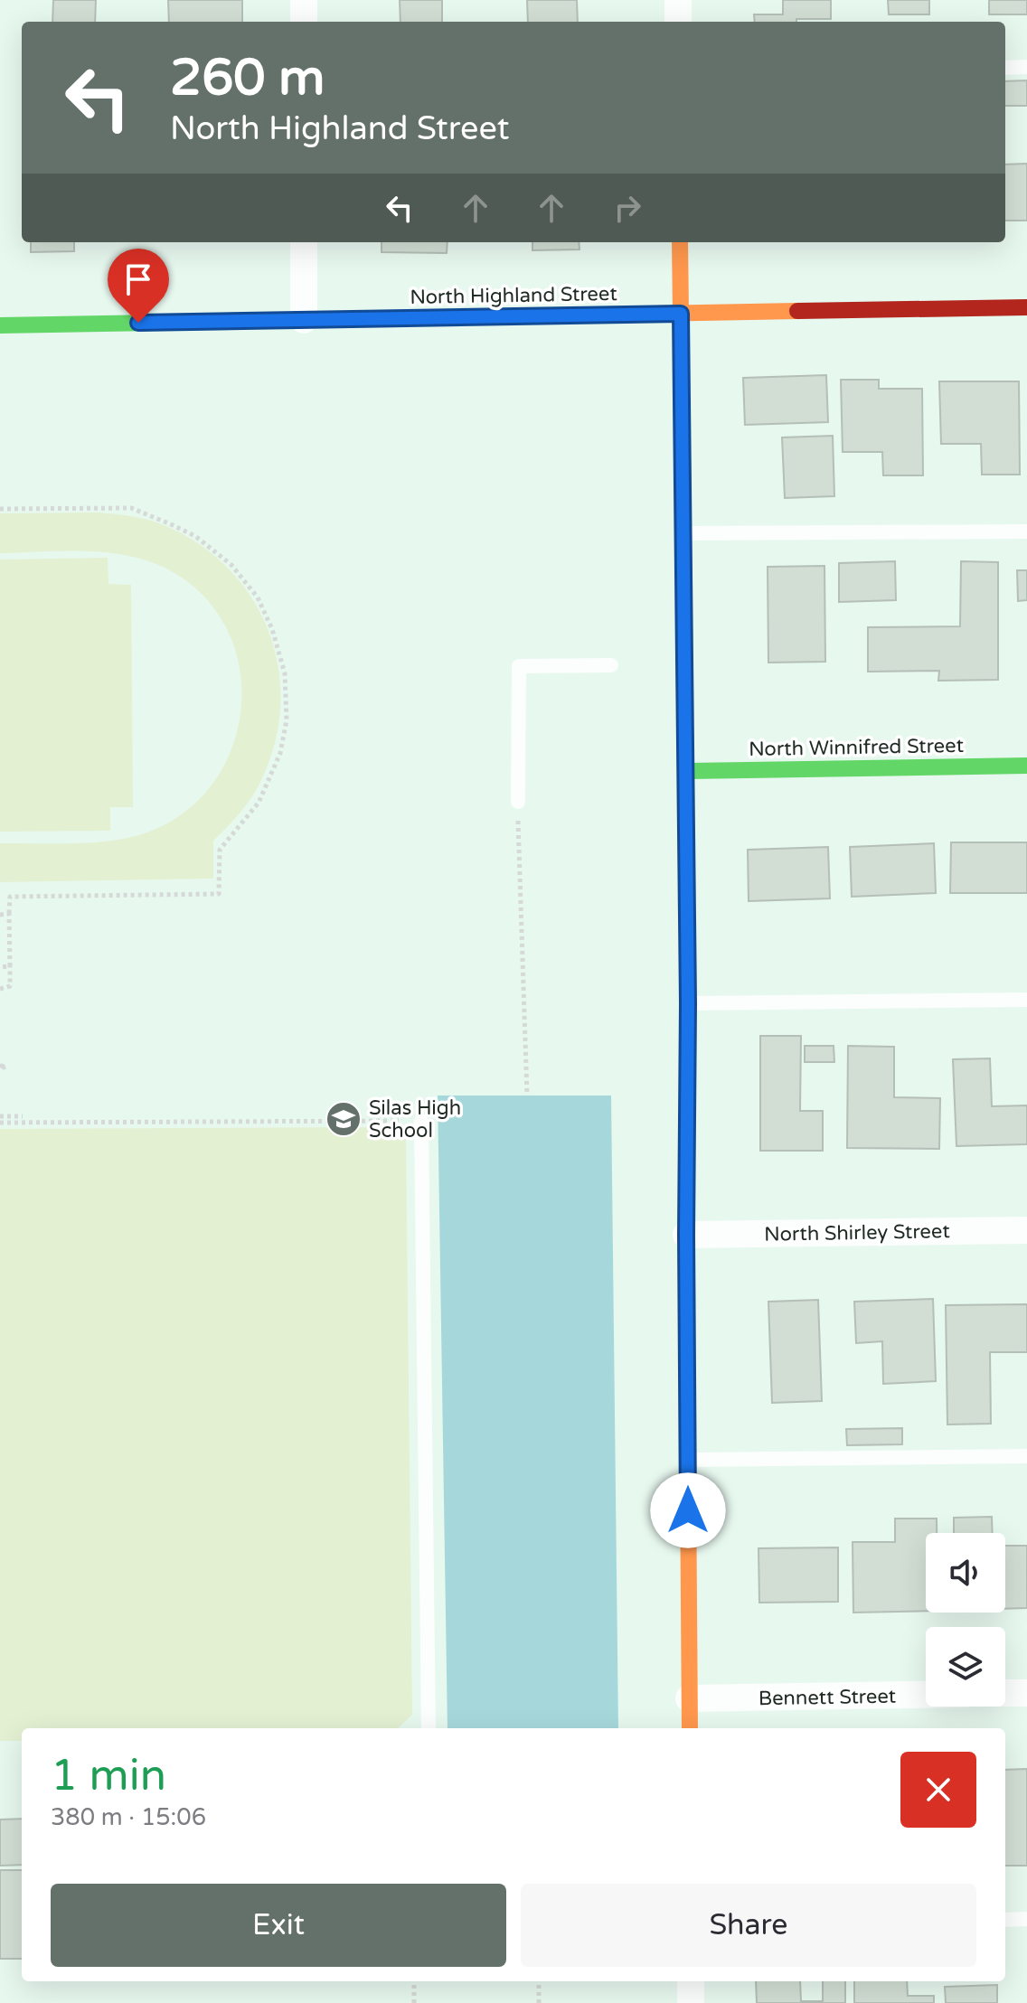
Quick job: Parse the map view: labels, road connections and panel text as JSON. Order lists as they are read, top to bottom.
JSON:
{
  "streets": {
    "street": [
      "North Highland Street",
      "North Winnifred Street",
      "North Shirley Street",
      "Bennett Street"
    ]
  },
  "places": {
    "school or university": ["Silas High School"]
  },
  "page": {
    "turn": ["260 m", "North Highland Street"],
    "heading": ["1 min", "380 m · 15:06"],
    "buttons": ["Exit", "Share"]
  }
}
